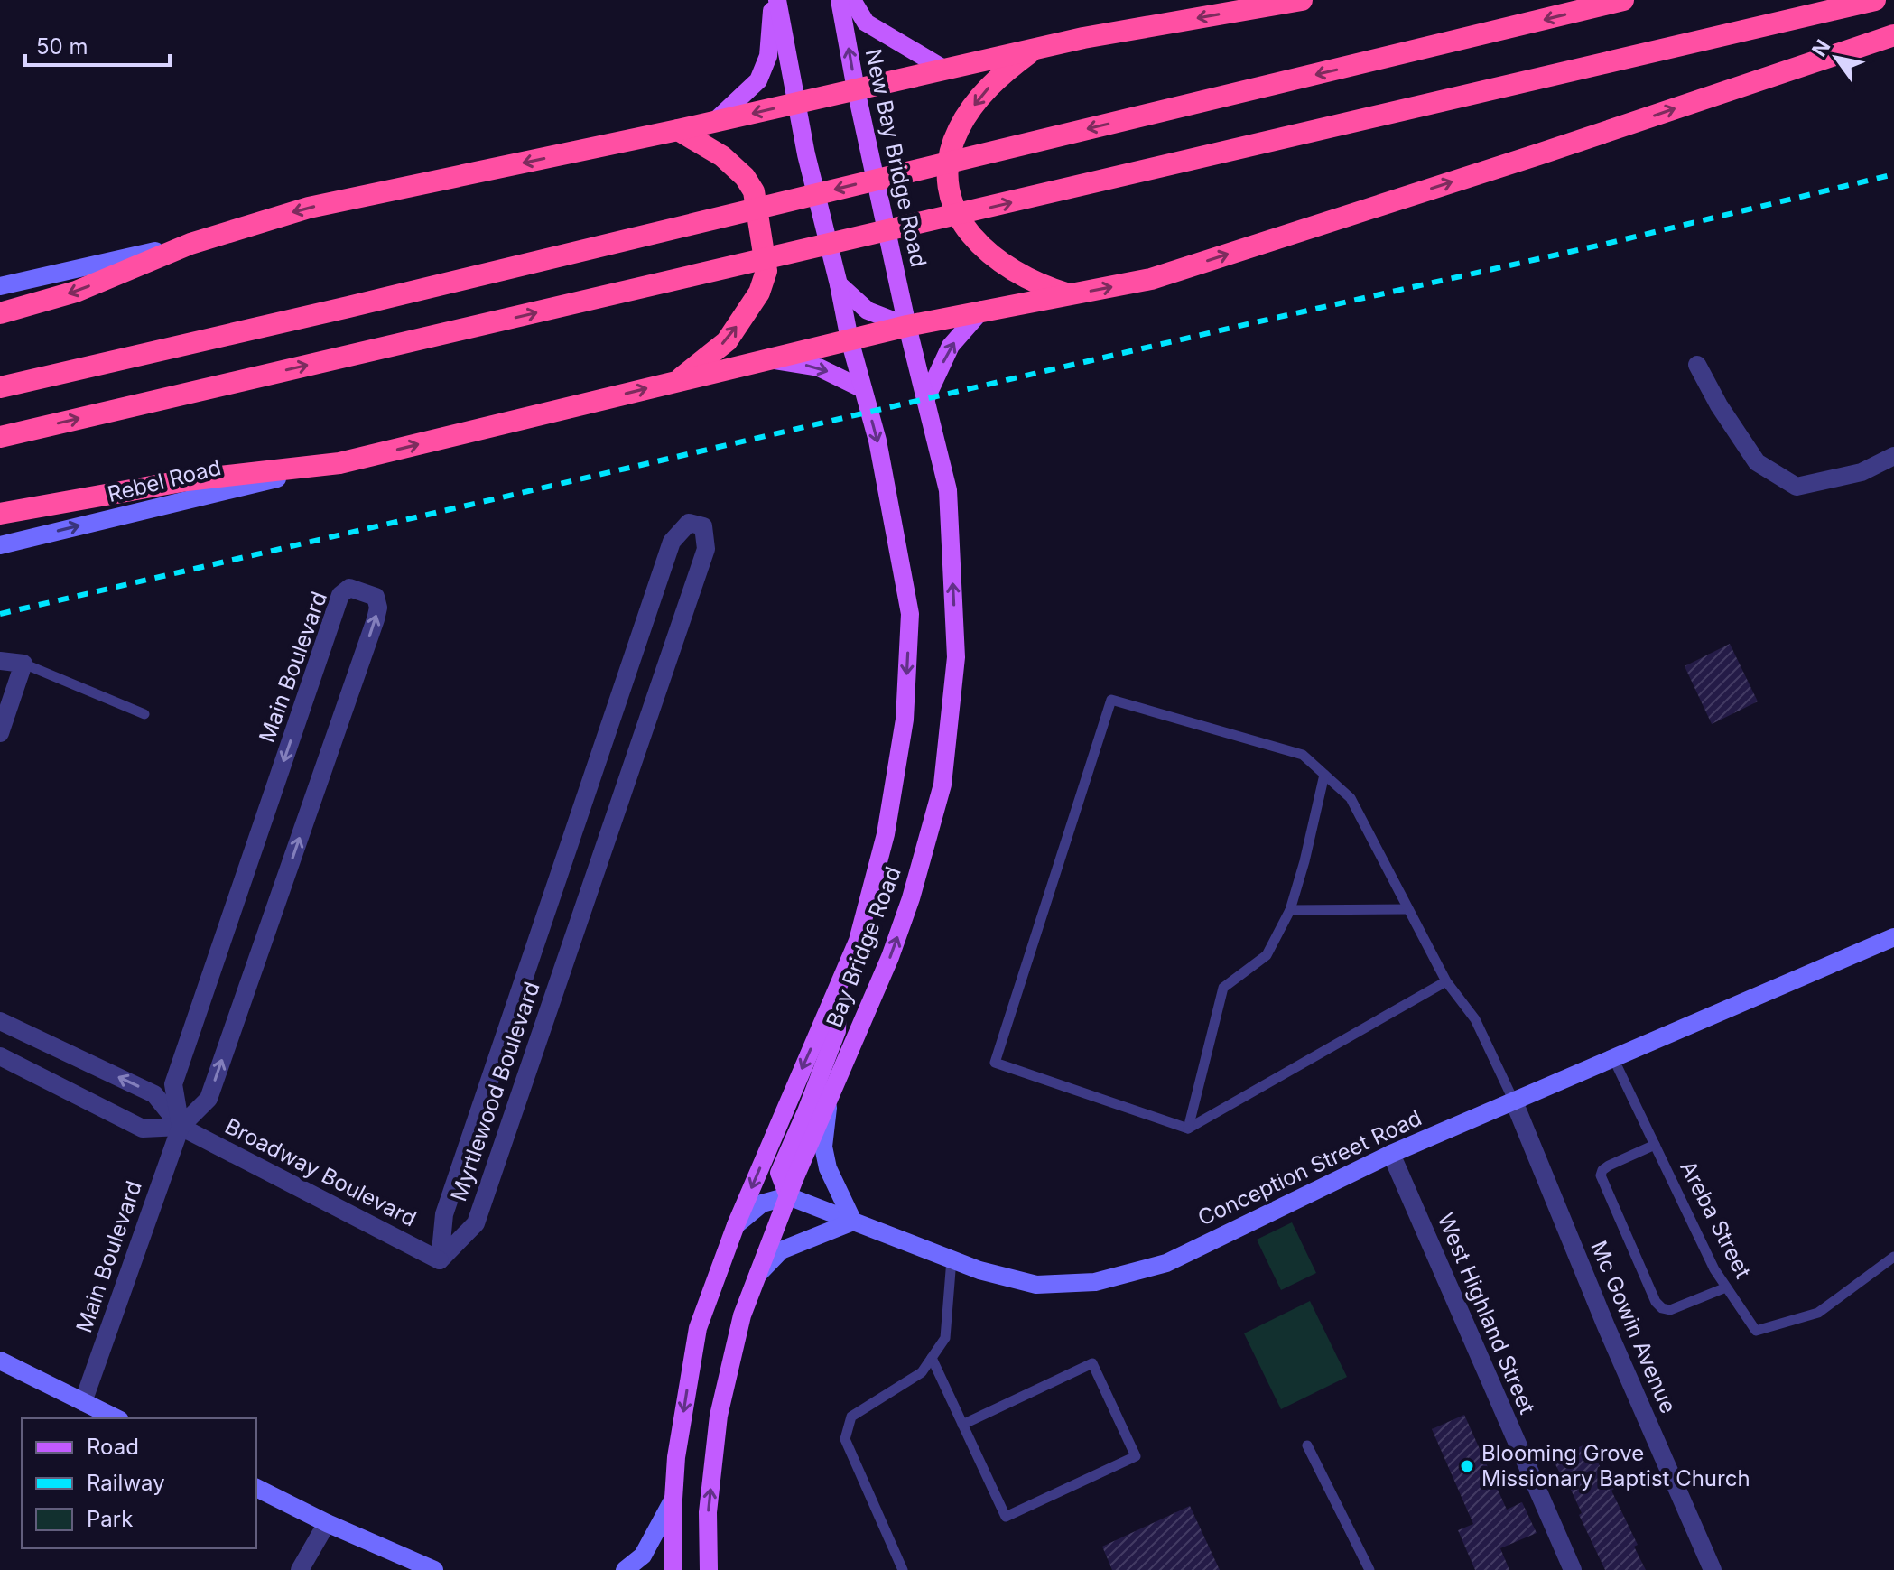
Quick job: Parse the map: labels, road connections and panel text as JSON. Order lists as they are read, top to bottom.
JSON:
{
  "streets": {
    "main road": ["New Bay Bridge Road", "Bay Bridge Road"],
    "street": [
      "Rebel Road",
      "Main Boulevard",
      "Myrtlewood Boulevard",
      "Conception Street Road",
      "Broadway Boulevard",
      "West Highland Street",
      "Mc Gowin Avenue"
    ],
    "lane": ["Areba Street"]
  },
  "crossings": [
    ["New Bay Bridge Road", "Bay Bridge Road"],
    ["Main Boulevard", "Broadway Boulevard"],
    ["Bay Bridge Road", "Conception Street Road"],
    ["Myrtlewood Boulevard", "Broadway Boulevard"],
    ["Conception Street Road", "Areba Street"],
    ["Conception Street Road", "West Highland Street"],
    ["Conception Street Road", "Mc Gowin Avenue"]
  ],
  "one_way": ["Rebel Road"],
  "places": ["Blooming Grove Missionary Baptist Church"],
  "legend": ["Road", "Railway", "Park"],
  "scale_bar": "50 m",
  "north": "top left"
}
